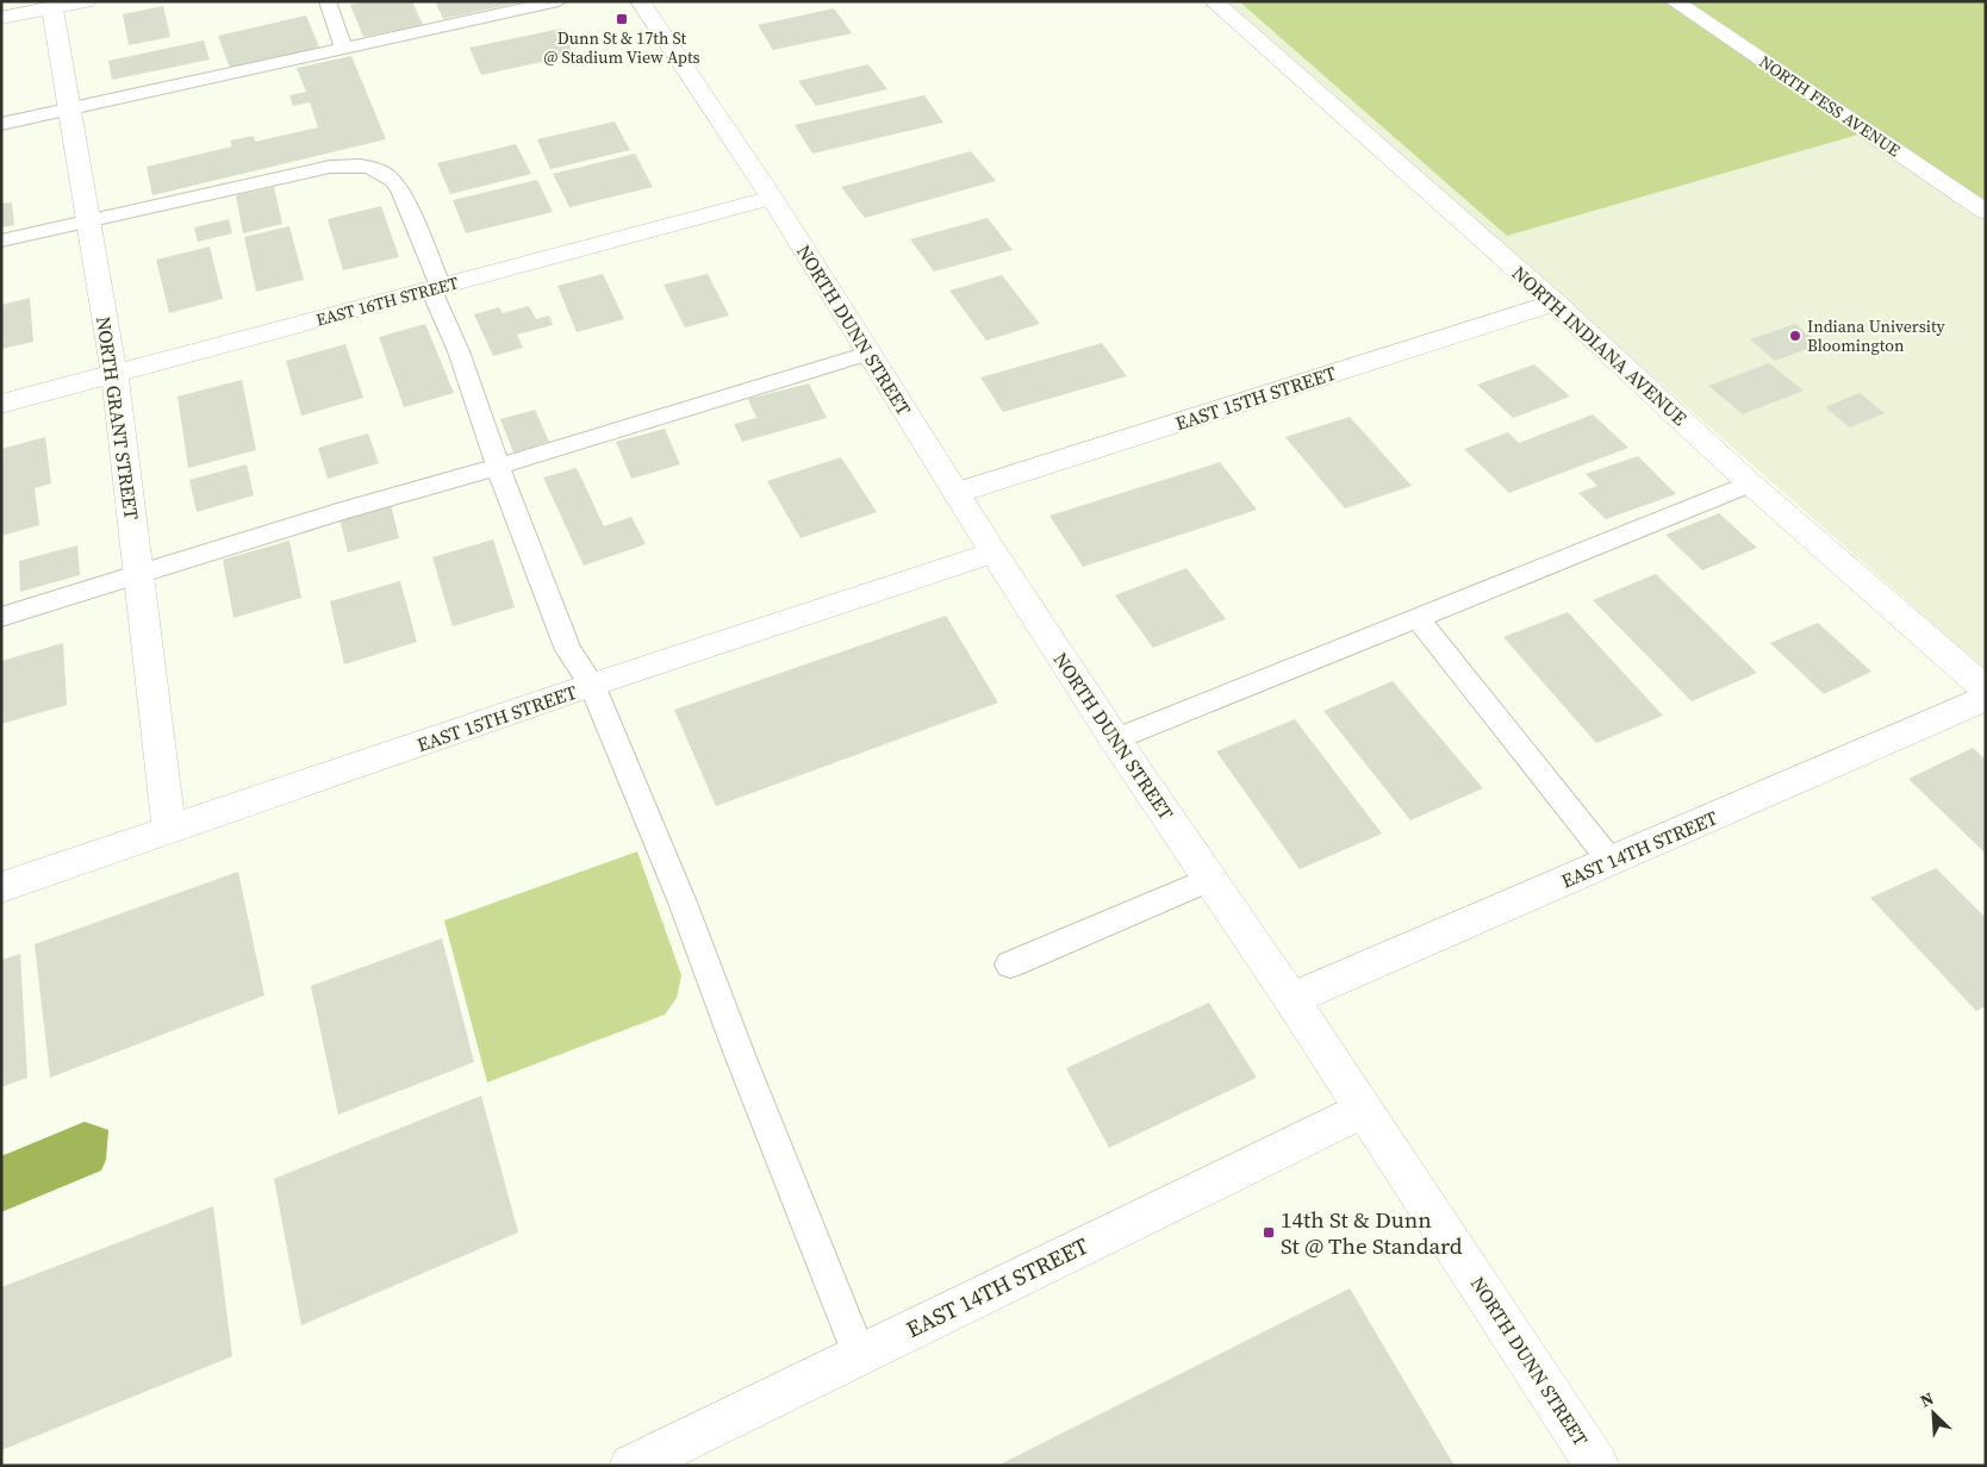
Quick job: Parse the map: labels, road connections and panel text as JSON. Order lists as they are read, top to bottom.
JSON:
{
  "streets": {
    "street": [
      "NORTH FESS AVENUE",
      "EAST 16TH STREET",
      "NORTH DUNN STREET",
      "NORTH INDIANA AVENUE",
      "EAST 15TH STREET",
      "NORTH GRANT STREET",
      "EAST 14TH STREET"
    ]
  },
  "crossings": [
    ["EAST 16TH STREET", "NORTH DUNN STREET"],
    ["EAST 16TH STREET", "NORTH GRANT STREET"],
    ["NORTH DUNN STREET", "EAST 15TH STREET"],
    ["NORTH DUNN STREET", "EAST 14TH STREET"],
    ["NORTH INDIANA AVENUE", "EAST 15TH STREET"],
    ["EAST 15TH STREET", "NORTH GRANT STREET"]
  ],
  "places": {
    "transit": ["Dunn St & 17th St @ Stadium View Apts", "14th St & Dunn St @ The Standard"],
    "other": ["Indiana University Bloomington"]
  },
  "north": "top left"
}
